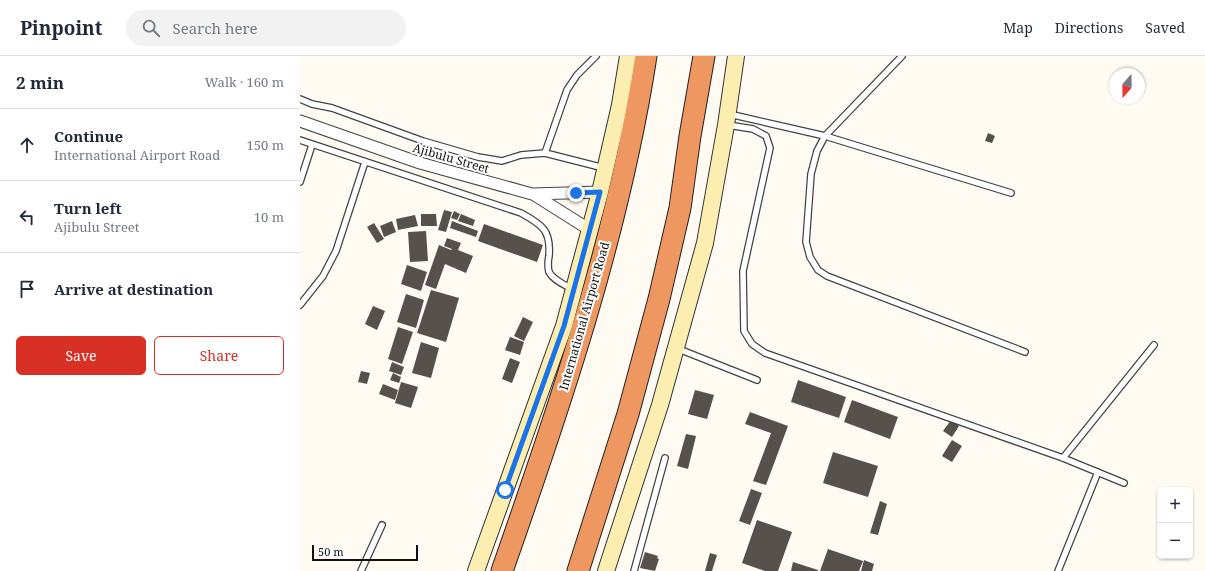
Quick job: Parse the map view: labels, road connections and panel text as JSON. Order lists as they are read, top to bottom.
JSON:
{
  "streets": {
    "highway": ["International Airport Road"],
    "street": ["Ajibulu Street"]
  },
  "crossings": [
    ["Ajibulu Street", "International Airport Road"]
  ],
  "scale_bar": "50 m",
  "north": "bottom",
  "page": {
    "header": "Pinpoint",
    "search": "Search here",
    "nav": ["Map", "Directions", "Saved"],
    "heading": ["2 min", "Walk · 160 m"],
    "list": [
      ["Continue", "International Airport Road", "150 m"],
      ["Turn left", "Ajibulu Street", "10 m"],
      "Arrive at destination"
    ],
    "buttons": ["Save", "Share"],
    "map_buttons": ["+", "−"],
    "scale": "50 m"
  }
}
